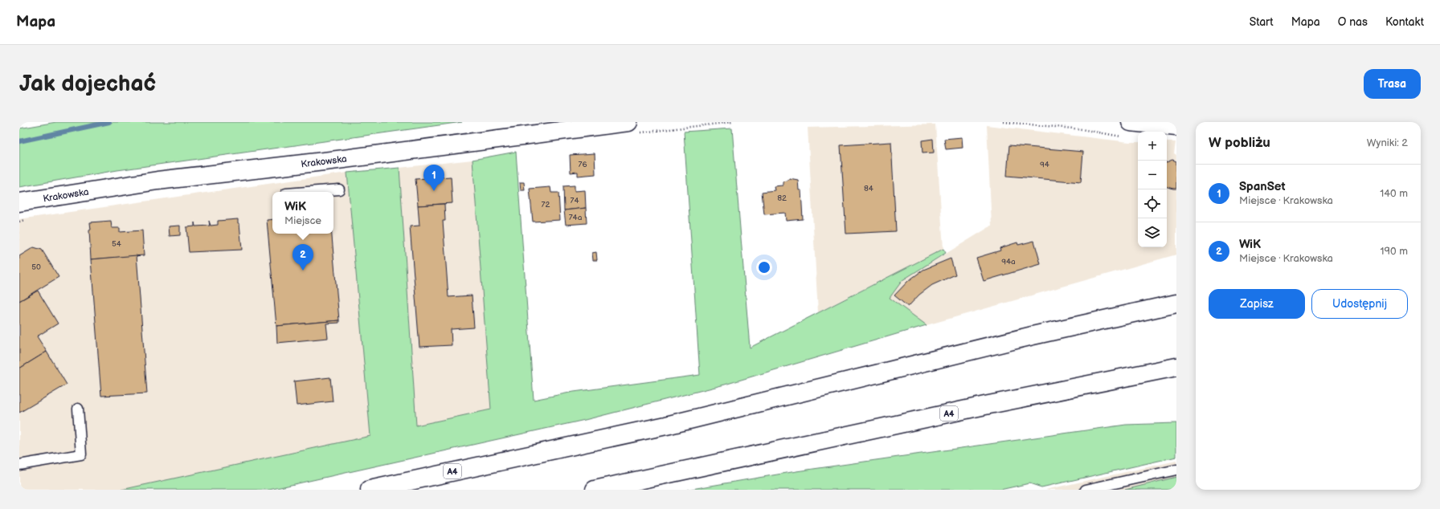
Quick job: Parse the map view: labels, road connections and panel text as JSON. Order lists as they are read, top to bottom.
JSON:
{
  "streets": {
    "main road": ["Krakowska", "A4"]
  },
  "house_numbers": [
    "76",
    "94",
    "84",
    "82",
    "74",
    "72",
    "74a",
    "54",
    "94a",
    "50"
  ],
  "page": {
    "header": "Mapa",
    "nav": [
      "Start",
      "Mapa",
      "O nas",
      "Kontakt"
    ],
    "buttons": [
      "Trasa",
      ["Zapisz", "Udostępnij"]
    ],
    "title": "Jak dojechać",
    "heading": ["W pobliżu", "Wyniki: 2"],
    "map_buttons": ["+", "−"],
    "list": [
      {
        "mark": "1",
        "name": "SpanSet",
        "note": "Miejsce · Krakowska",
        "value": "140 m"
      },
      {
        "mark": "2",
        "name": "WiK",
        "note": "Miejsce · Krakowska",
        "value": "190 m"
      }
    ],
    "pins": ["1", "2"],
    "popup": ["WiK", "Miejsce"]
  }
}
